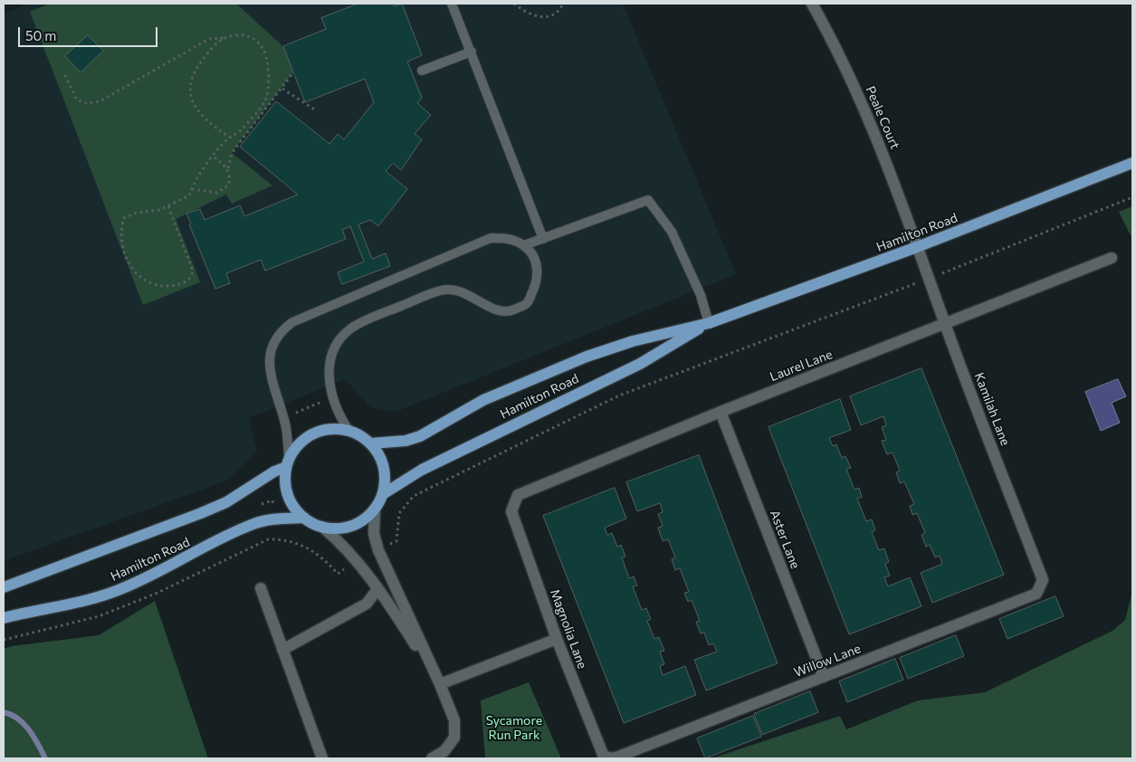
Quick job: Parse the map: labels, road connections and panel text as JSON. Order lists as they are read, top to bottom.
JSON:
{
  "streets": {
    "main road": ["Hamilton Road"],
    "street": [
      "Peale Court",
      "Laurel Lane",
      "Kamilah Lane",
      "Aster Lane",
      "Magnolia Lane",
      "Willow Lane"
    ]
  },
  "crossings": [
    ["Peale Court", "Hamilton Road"],
    ["Peale Court", "Kamilah Lane"],
    ["Hamilton Road", "Kamilah Lane"],
    ["Laurel Lane", "Kamilah Lane"],
    ["Laurel Lane", "Aster Lane"],
    ["Laurel Lane", "Magnolia Lane"],
    ["Kamilah Lane", "Willow Lane"],
    ["Aster Lane", "Willow Lane"],
    ["Magnolia Lane", "Willow Lane"]
  ],
  "parks": ["Sycamore Run Park"],
  "scale_bar": "50 m"
}
